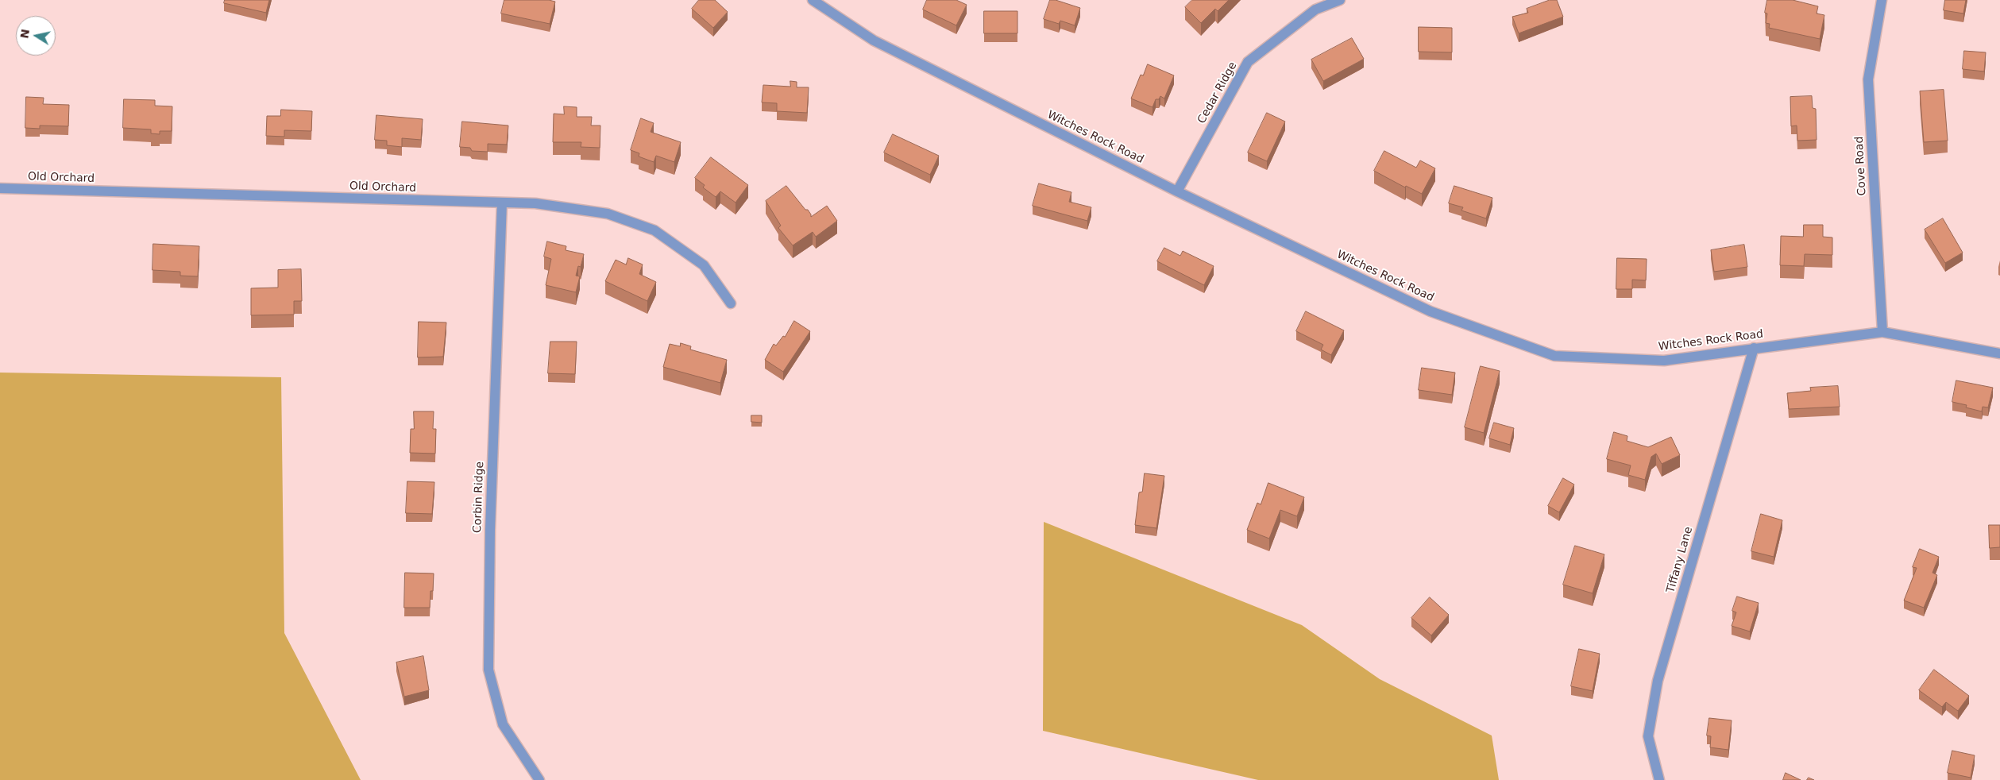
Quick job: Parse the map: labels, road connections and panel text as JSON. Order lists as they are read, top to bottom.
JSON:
{
  "streets": {
    "street": [
      "Cedar Ridge",
      "Witches Rock Road",
      "Cove Road",
      "Old Orchard",
      "Corbin Ridge",
      "Tiffany Lane"
    ]
  },
  "crossings": [
    ["Cedar Ridge", "Witches Rock Road"],
    ["Witches Rock Road", "Cove Road"],
    ["Witches Rock Road", "Tiffany Lane"],
    ["Old Orchard", "Corbin Ridge"]
  ],
  "north": "left"
}
